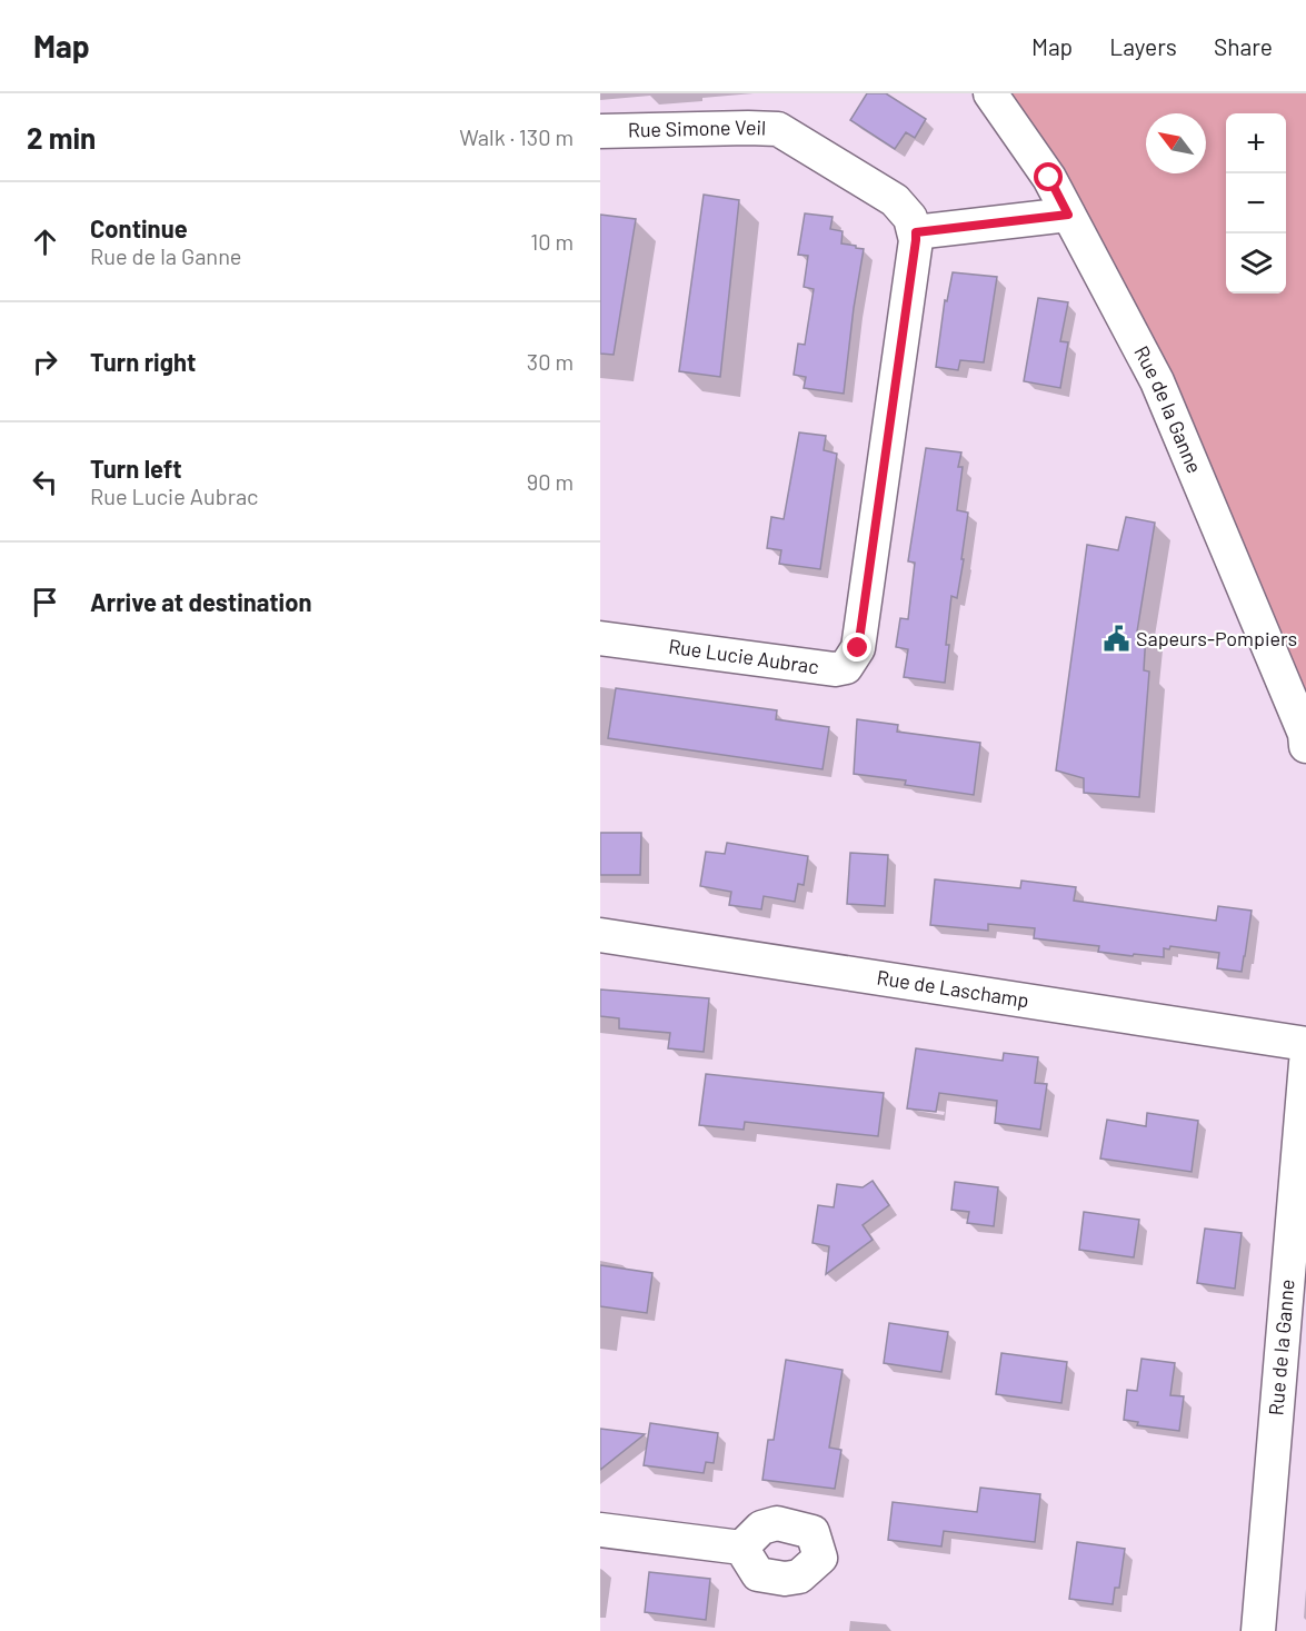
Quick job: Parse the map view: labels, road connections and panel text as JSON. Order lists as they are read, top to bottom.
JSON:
{
  "streets": {
    "street": [
      "Rue Simone Veil",
      "Rue de la Ganne",
      "Rue Lucie Aubrac",
      "Rue de Laschamp"
    ]
  },
  "crossings": [
    ["Rue Simone Veil", "Rue Lucie Aubrac"]
  ],
  "places": {
    "public building": ["Sapeurs-Pompiers"]
  },
  "north": "top left",
  "page": {
    "header": "Map",
    "nav": ["Map", "Layers", "Share"],
    "heading": ["2 min", "Walk · 130 m"],
    "map_buttons": ["+", "−"],
    "list": [
      ["Continue", "Rue de la Ganne", "10 m"],
      ["Turn right", "30 m"],
      ["Turn left", "Rue Lucie Aubrac", "90 m"],
      "Arrive at destination"
    ]
  }
}
